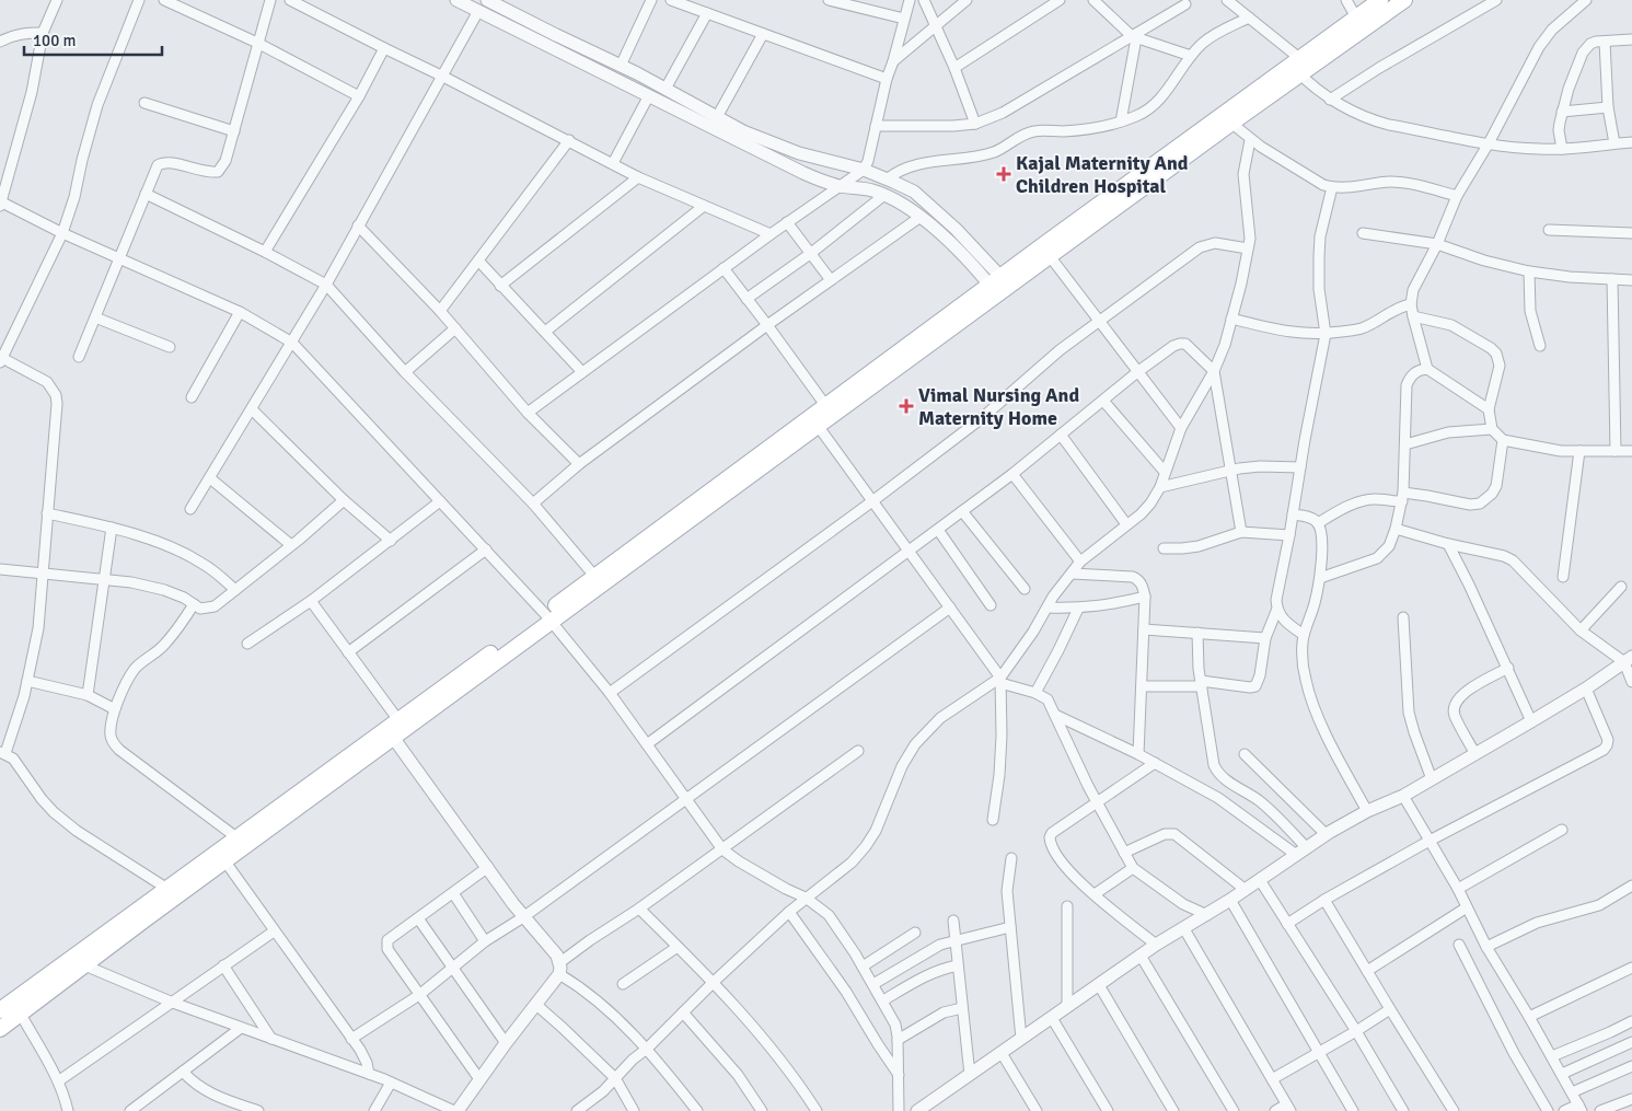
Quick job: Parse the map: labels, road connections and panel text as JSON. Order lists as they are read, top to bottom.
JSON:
{
  "places": {
    "health": ["Kajal Maternity And Children Hospital", "Vimal Nursing And Maternity Home"]
  },
  "scale_bar": "100 m"
}
